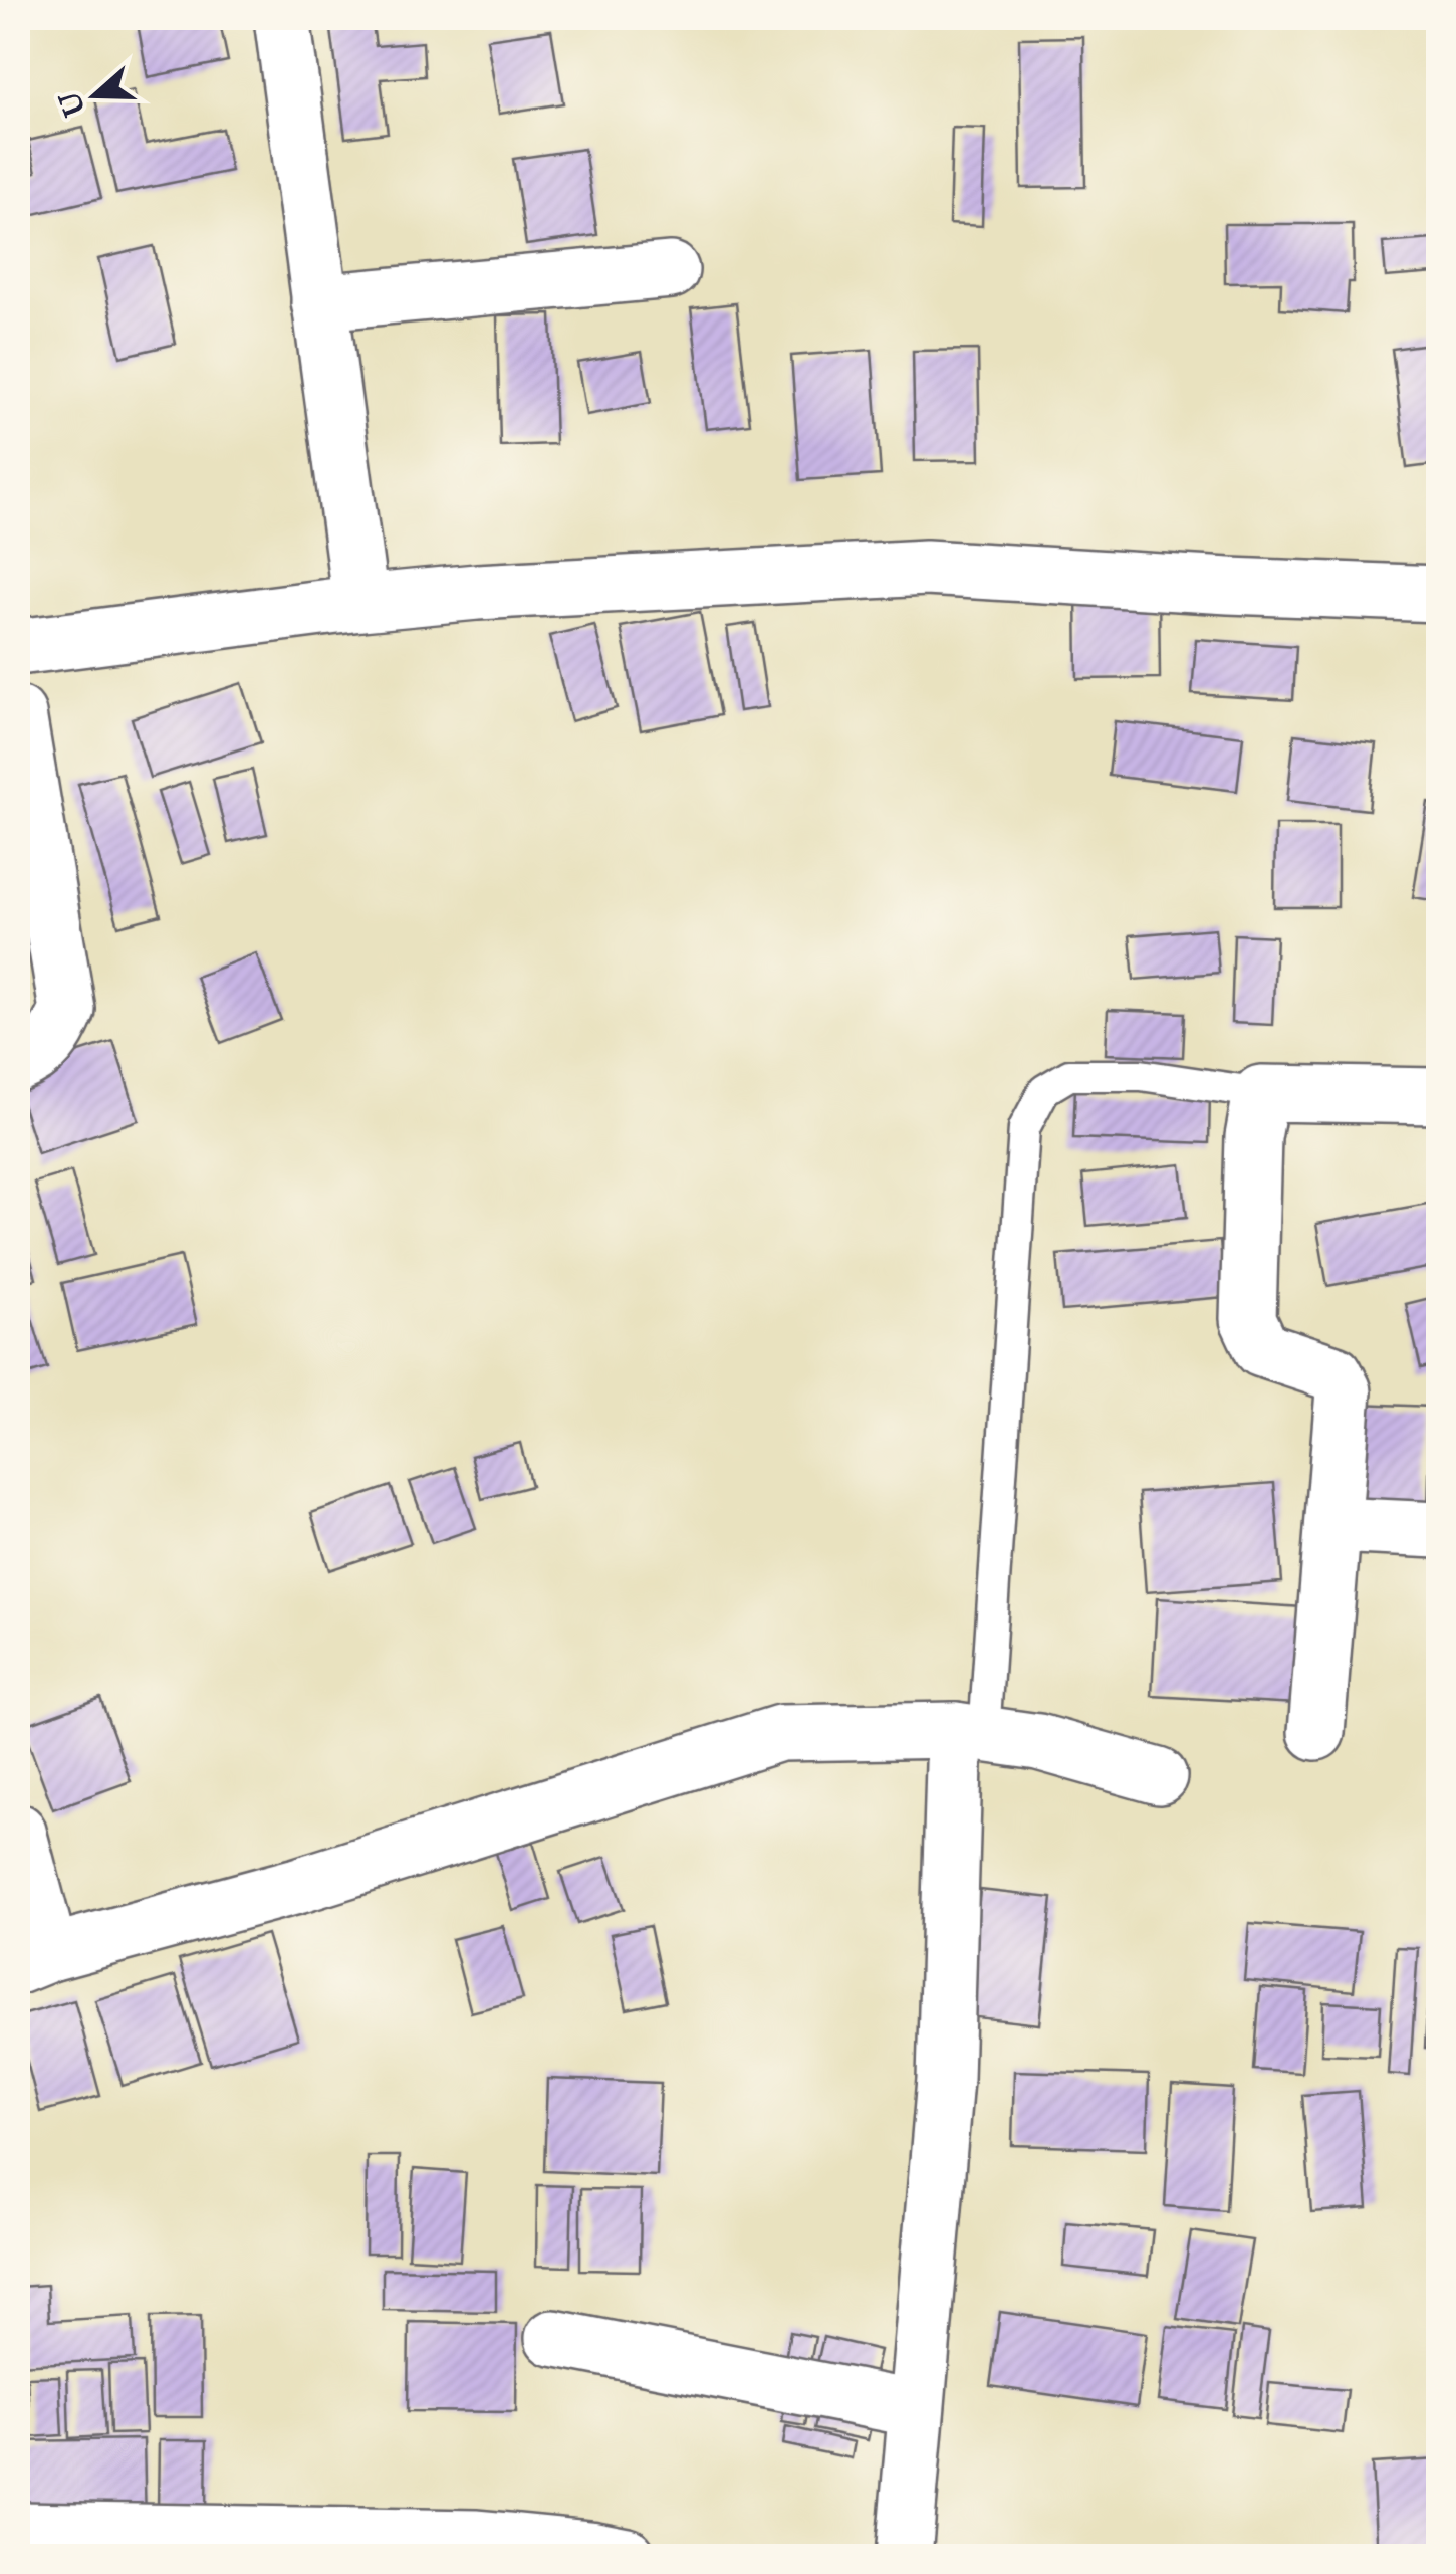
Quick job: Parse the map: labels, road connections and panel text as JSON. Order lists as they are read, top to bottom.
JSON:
{
  "north": "left"
}
